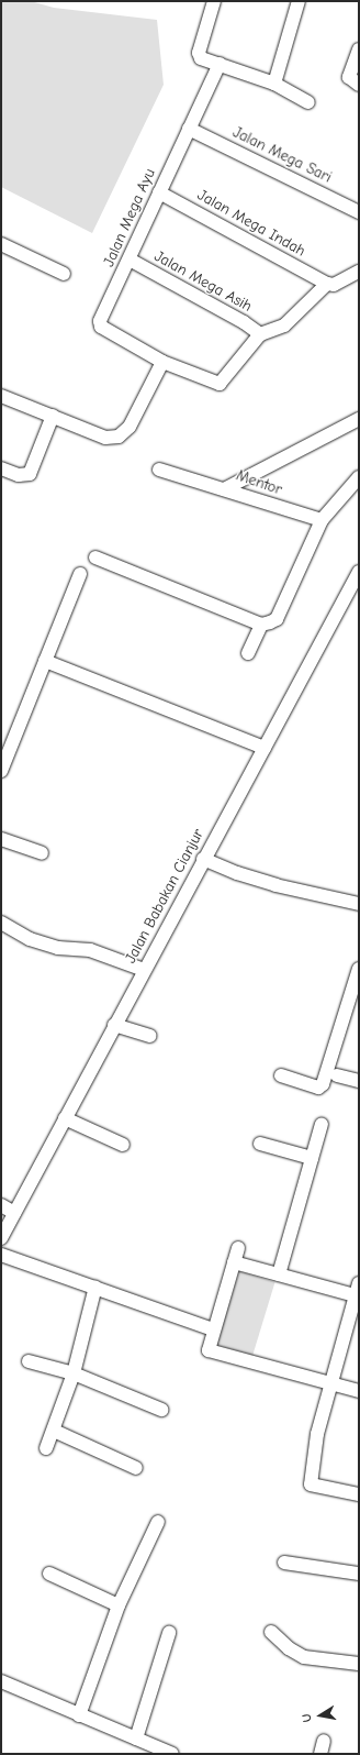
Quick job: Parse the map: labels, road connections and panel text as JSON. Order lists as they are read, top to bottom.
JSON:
{
  "streets": {
    "street": [
      "Jalan Mega Sari",
      "Jalan Mega Ayu",
      "Jalan Mega Indah",
      "Jalan Mega Asih",
      "Mentor",
      "Jalan Babakan Cianjur"
    ]
  },
  "crossings": [
    ["Jalan Mega Sari", "Jalan Mega Ayu"],
    ["Jalan Mega Ayu", "Jalan Mega Indah"],
    ["Jalan Mega Ayu", "Jalan Mega Asih"]
  ],
  "north": "left"
}
